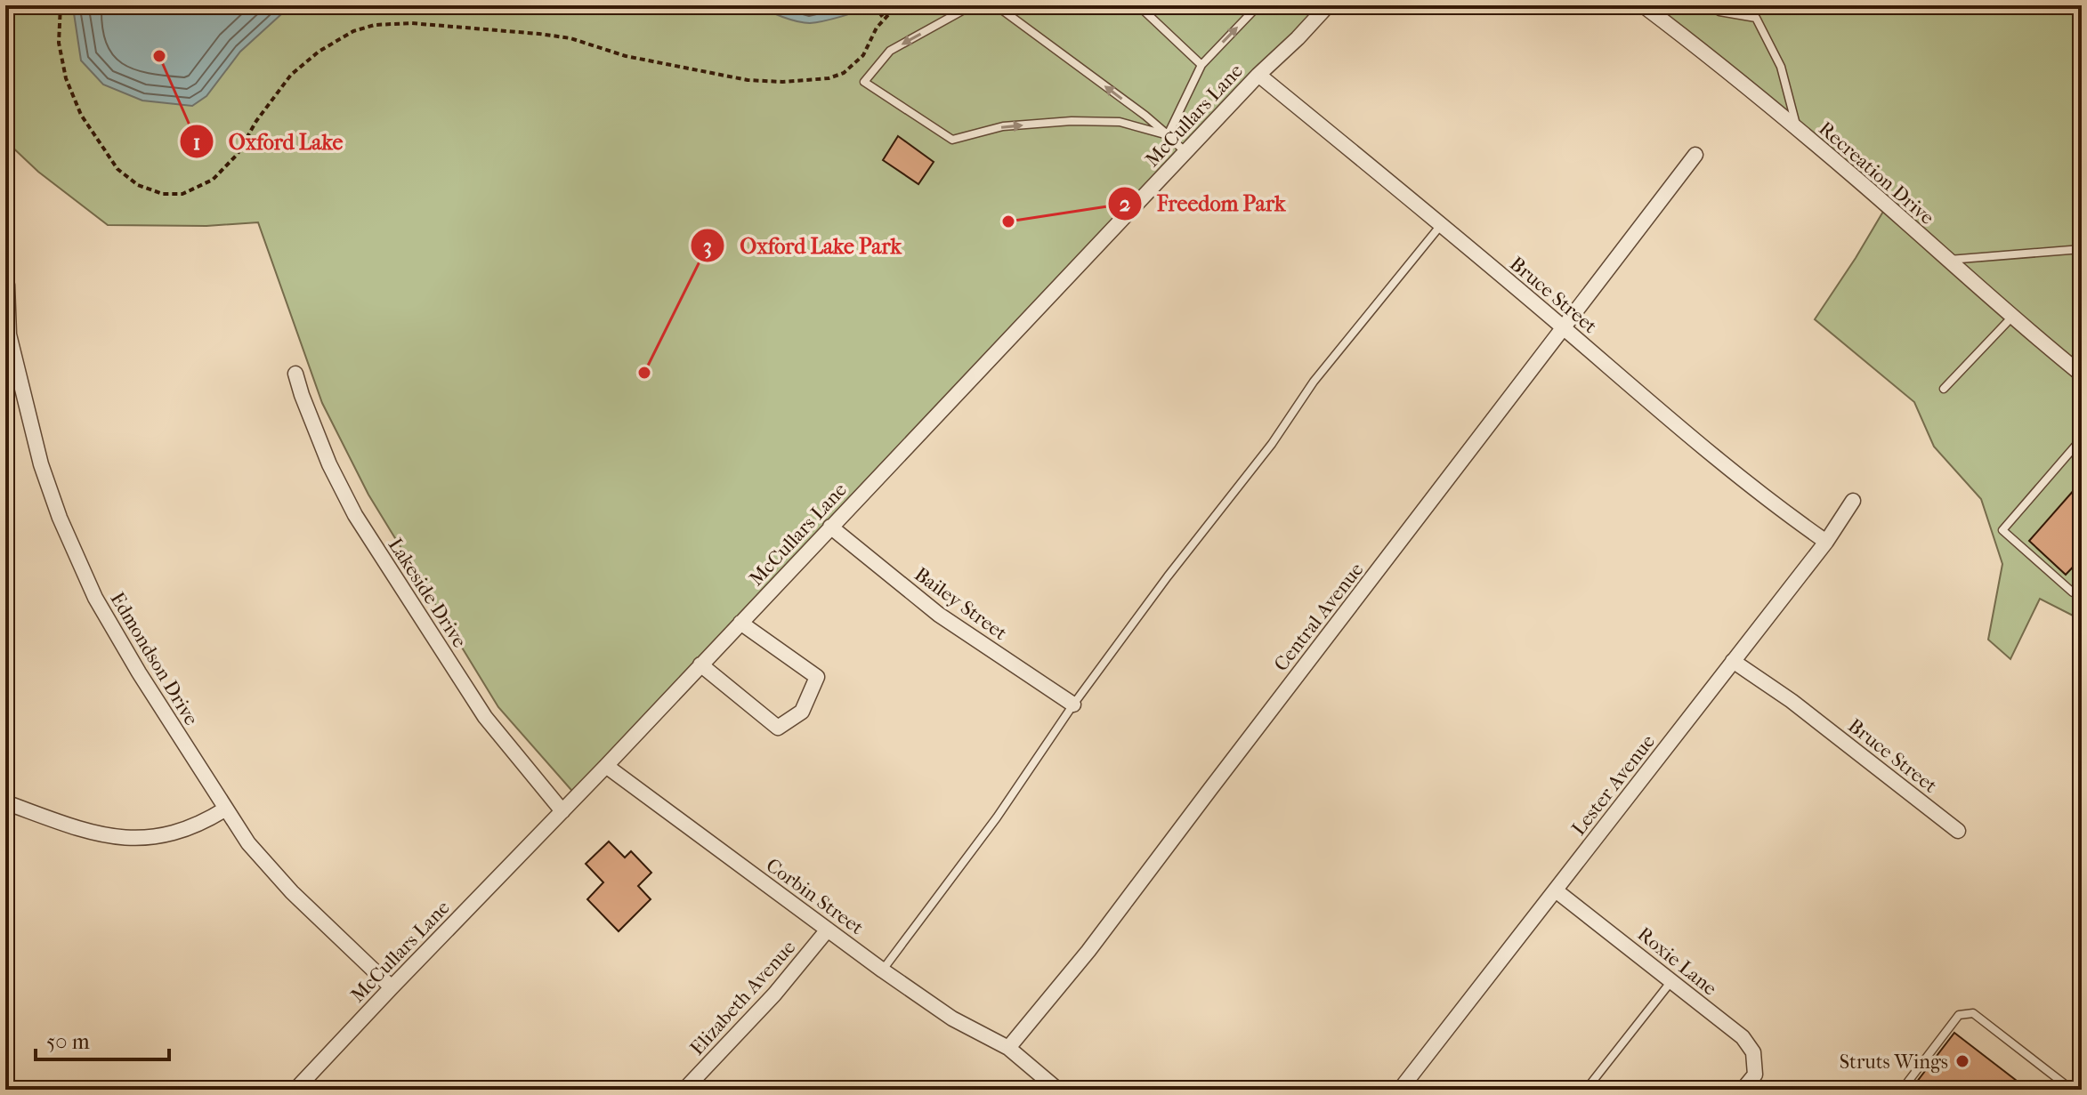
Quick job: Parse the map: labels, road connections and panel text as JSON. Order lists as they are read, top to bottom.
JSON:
{
  "streets": {
    "street": [
      "McCullars Lane",
      "Recreation Drive",
      "Bruce Street",
      "Lakeside Drive",
      "Bailey Street",
      "Central Avenue",
      "Edmondson Drive",
      "Lester Avenue",
      "Corbin Street",
      "Roxie Lane",
      "Elizabeth Avenue"
    ]
  },
  "crossings": [
    ["McCullars Lane", "Bruce Street"],
    ["McCullars Lane", "Lakeside Drive"],
    ["McCullars Lane", "Bailey Street"],
    ["McCullars Lane", "Edmondson Drive"],
    ["McCullars Lane", "Corbin Street"],
    ["Bruce Street", "Central Avenue"],
    ["Bruce Street", "Lester Avenue"],
    ["Central Avenue", "Corbin Street"],
    ["Lester Avenue", "Roxie Lane"],
    ["Corbin Street", "Elizabeth Avenue"]
  ],
  "places": [
    "Oxford Lake",
    "Freedom Park",
    "Oxford Lake Park",
    "Struts Wings"
  ],
  "scale_bar": "50 m"
}
